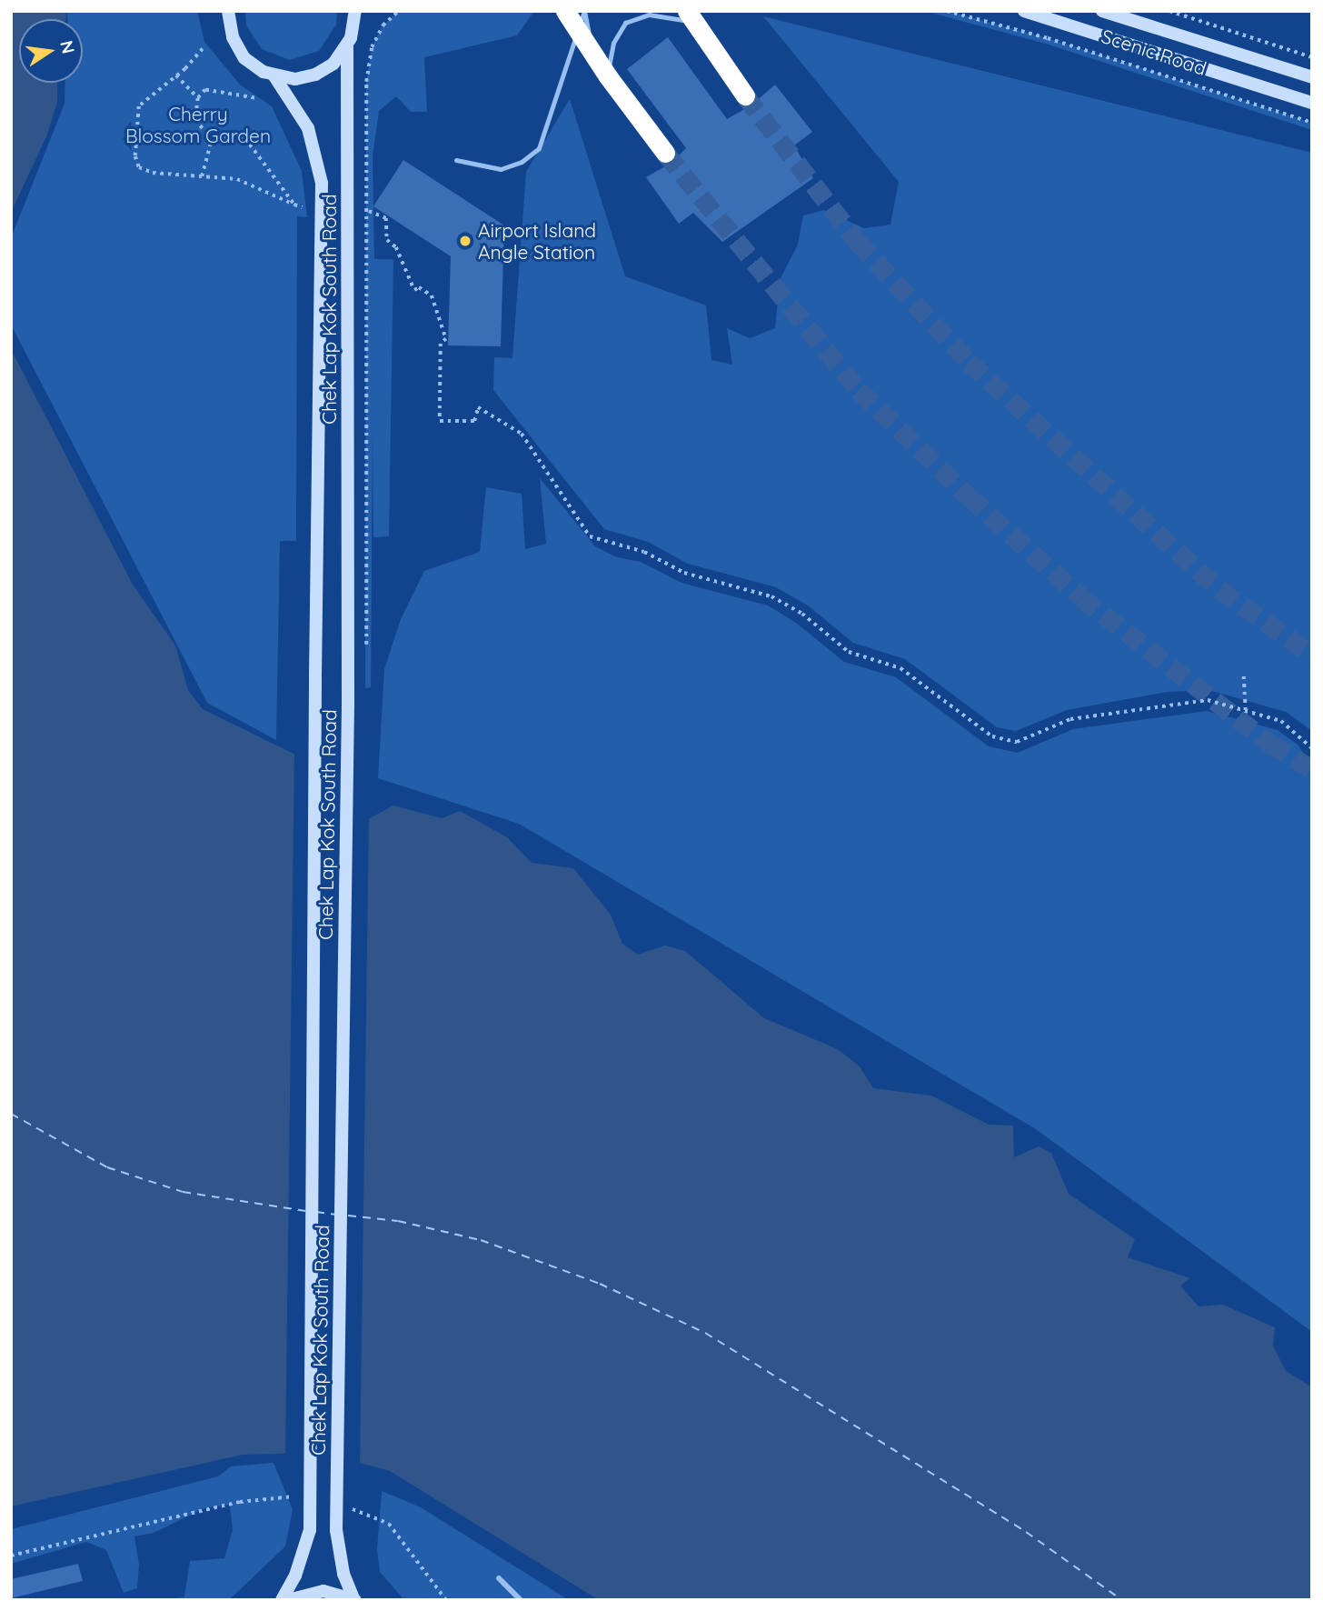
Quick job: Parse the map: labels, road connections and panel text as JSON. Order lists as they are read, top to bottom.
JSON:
{
  "streets": {
    "main road": ["Scenic Road", "Chek Lap Kok South Road"]
  },
  "parks": ["Cherry Blossom Garden"],
  "places": ["Airport Island Angle Station"],
  "north": "right"
}
